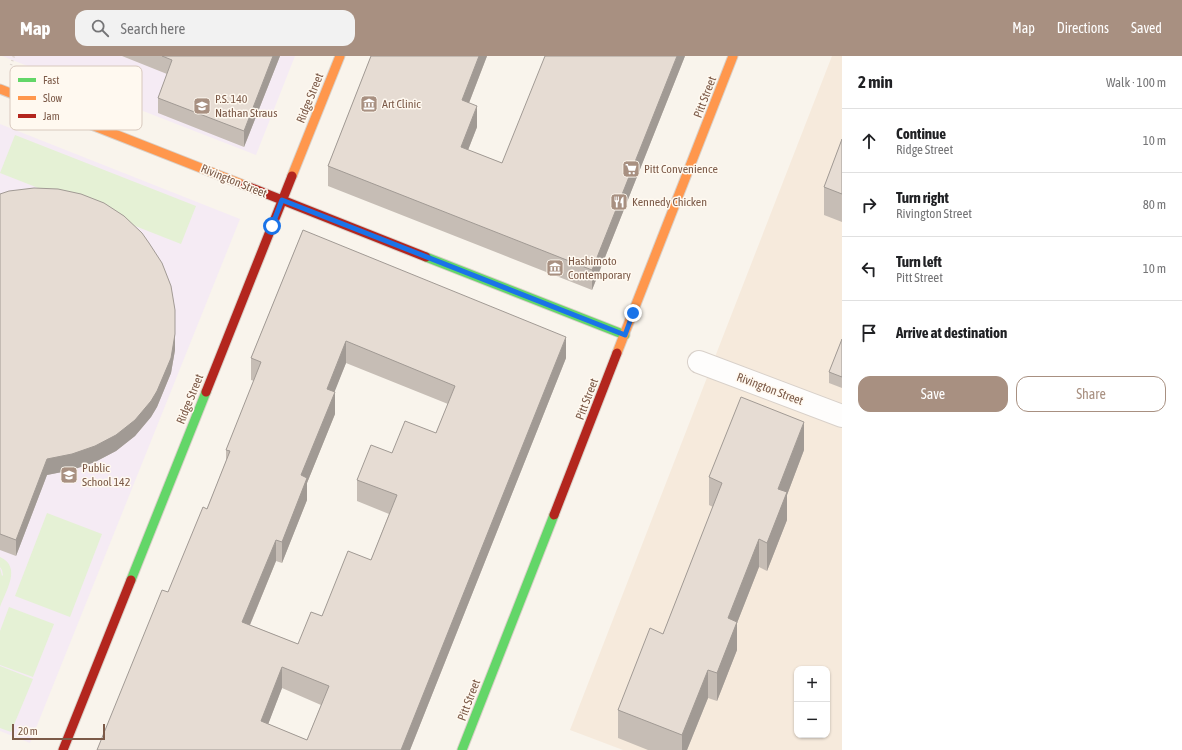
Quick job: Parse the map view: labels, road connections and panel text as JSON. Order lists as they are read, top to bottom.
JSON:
{
  "streets": {
    "street": ["Pitt Street", "Ridge Street", "Rivington Street"]
  },
  "crossings": [
    ["Pitt Street", "Rivington Street"],
    ["Ridge Street", "Rivington Street"]
  ],
  "places": {
    "museum": ["Art Clinic", "Hashimoto Contemporary"],
    "school or university": ["P.S. 140 Nathan Straus", "Public School 142"],
    "supermarket": ["Pitt Convenience"],
    "restaurant": ["Kennedy Chicken"]
  },
  "legend": ["Fast", "Slow", "Jam"],
  "scale_bar": "20 m",
  "page": {
    "header": "Map",
    "search": "Search here",
    "nav": ["Map", "Directions", "Saved"],
    "heading": ["2 min", "Walk · 100 m"],
    "list": [
      ["Continue", "Ridge Street", "10 m"],
      ["Turn right", "Rivington Street", "80 m"],
      ["Turn left", "Pitt Street", "10 m"],
      "Arrive at destination"
    ],
    "buttons": ["Save", "Share"],
    "map_buttons": ["+", "−"],
    "scale": "20 m"
  }
}
